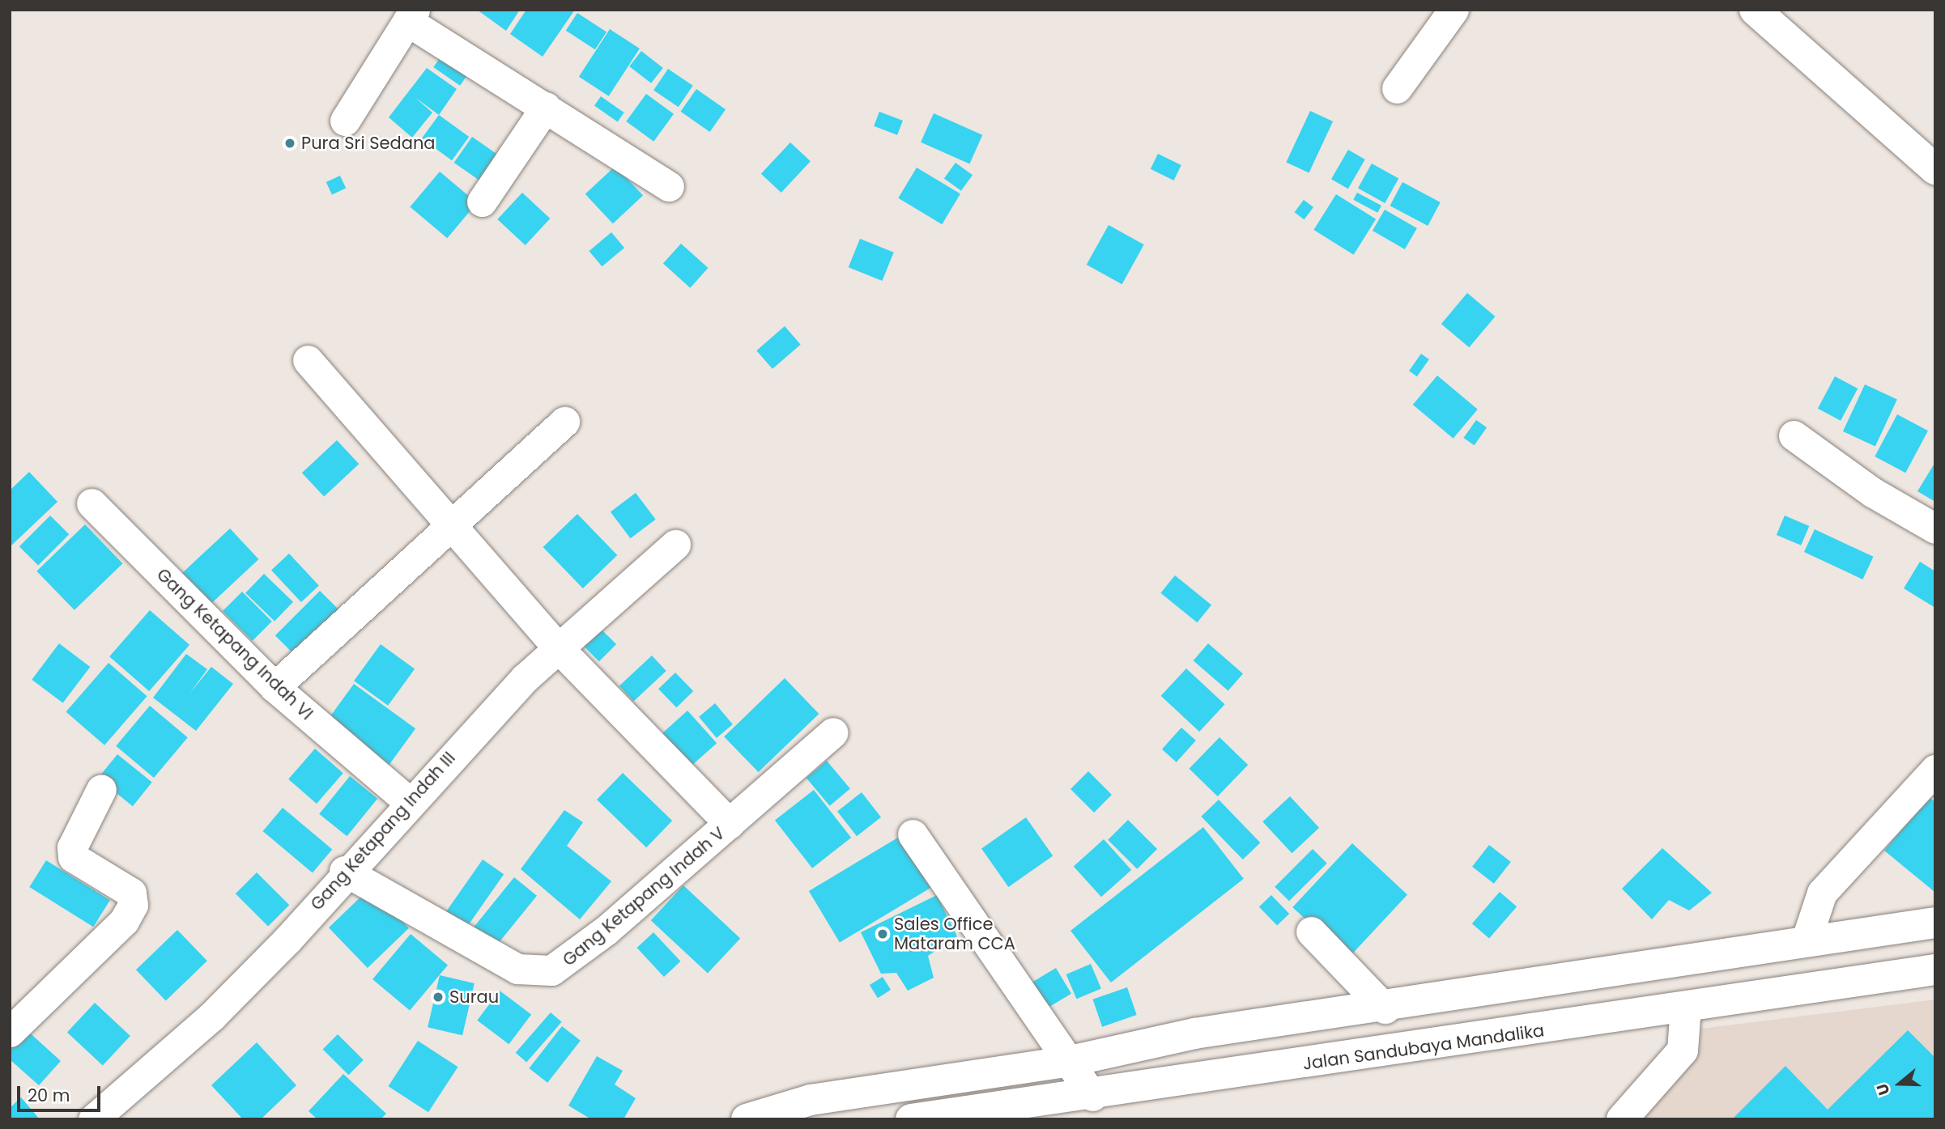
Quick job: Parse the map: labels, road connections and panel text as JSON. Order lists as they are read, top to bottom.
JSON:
{
  "streets": {
    "main road": ["Jalan Sandubaya Mandalika"],
    "street": ["Gang Ketapang Indah VI", "Gang Ketapang Indah III", "Gang Ketapang Indah V"]
  },
  "crossings": [
    ["Gang Ketapang Indah VI", "Gang Ketapang Indah III"],
    ["Gang Ketapang Indah III", "Gang Ketapang Indah V"]
  ],
  "places": ["Pura Sri Sedana", "Sales Office Mataram CCA", "Surau"],
  "scale_bar": "20 m",
  "north": "left"
}
